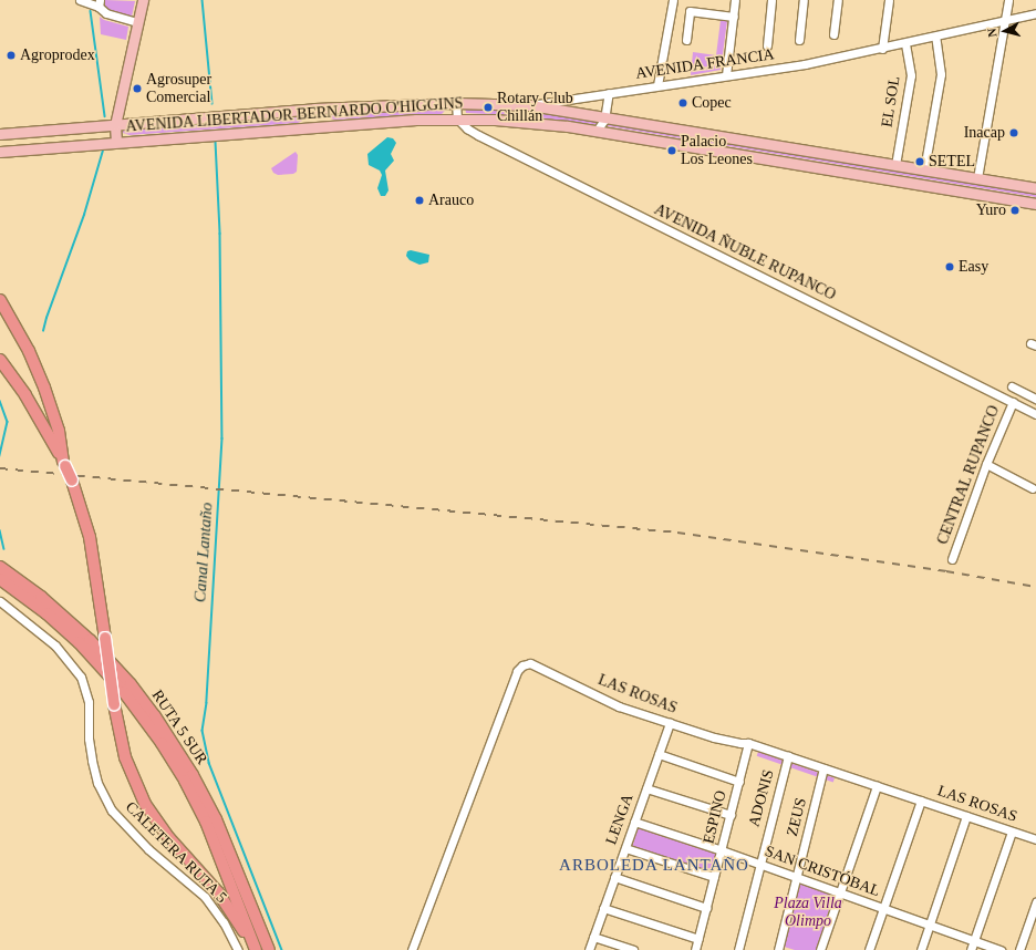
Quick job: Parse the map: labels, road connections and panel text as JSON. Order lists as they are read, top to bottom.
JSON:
{
  "streets": {
    "highway": ["RUTA 5 SUR"],
    "main road": ["AVENIDA LIBERTADOR BERNARDO O'HIGGINS"],
    "street": [
      "AVENIDA FRANCIA",
      "EL SOL",
      "AVENIDA ÑUBLE RUPANCO",
      "CENTRAL RUPANCO",
      "LAS ROSAS",
      "ADONIS",
      "ESPINO",
      "ZEUS",
      "LENGA",
      "CALETERA RUTA 5",
      "SAN CRISTÓBAL"
    ]
  },
  "crossings": [
    ["AVENIDA FRANCIA", "EL SOL"],
    ["AVENIDA FRANCIA", "AVENIDA LIBERTADOR BERNARDO O'HIGGINS"],
    ["EL SOL", "AVENIDA LIBERTADOR BERNARDO O'HIGGINS"],
    ["AVENIDA LIBERTADOR BERNARDO O'HIGGINS", "AVENIDA ÑUBLE RUPANCO"],
    ["AVENIDA ÑUBLE RUPANCO", "CENTRAL RUPANCO"],
    ["LAS ROSAS", "ADONIS"],
    ["LAS ROSAS", "ESPINO"],
    ["LAS ROSAS", "ZEUS"],
    ["LAS ROSAS", "LENGA"],
    ["ADONIS", "SAN CRISTÓBAL"],
    ["ESPINO", "SAN CRISTÓBAL"],
    ["ZEUS", "SAN CRISTÓBAL"],
    ["LENGA", "SAN CRISTÓBAL"]
  ],
  "districts": ["ARBOLEDA LANTAÑO"],
  "water": ["Canal Lantaño"],
  "parks": ["Plaza Villa Olimpo"],
  "places": [
    "Agroprodex",
    "Agrosuper Comercial",
    "Copec",
    "Rotary Club Chillán",
    "Inacap",
    "Palacio Los Leones",
    "SETEL",
    "Arauco",
    "Yuro",
    "Easy"
  ],
  "north": "left"
}
